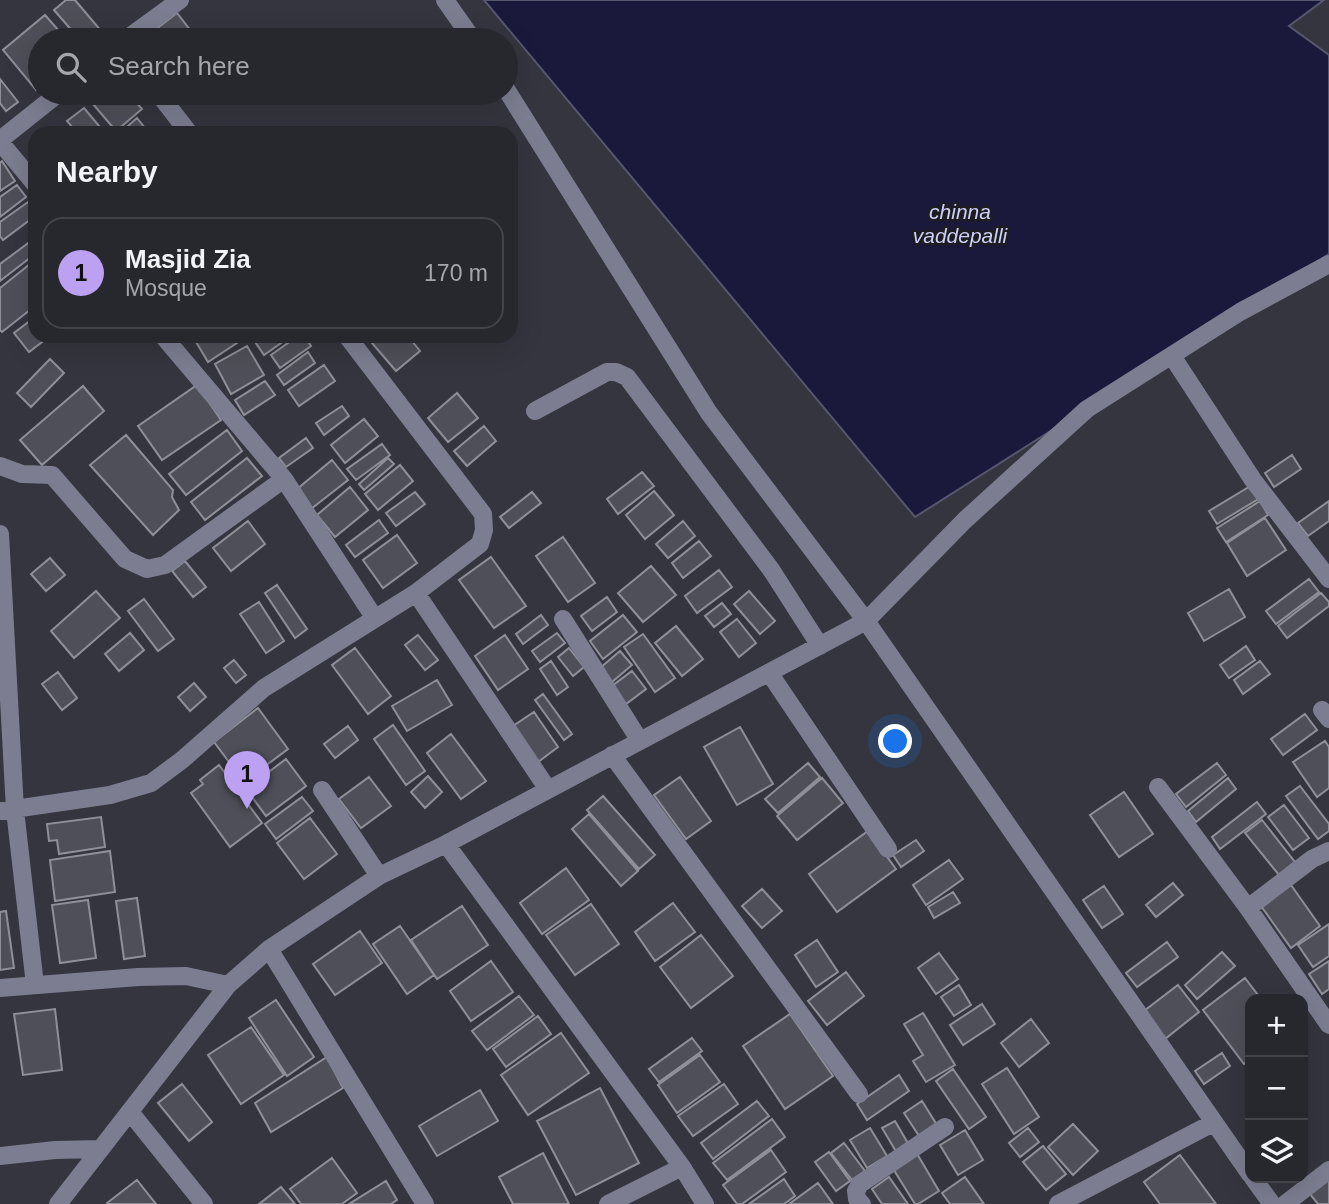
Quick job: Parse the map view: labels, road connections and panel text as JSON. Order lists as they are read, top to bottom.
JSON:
{
  "water": ["chinna vaddepalli"],
  "page": {
    "search": "Search here",
    "heading": "Nearby",
    "list": [
      {
        "mark": "1",
        "name": "Masjid Zia",
        "note": "Mosque",
        "value": "170 m"
      }
    ],
    "pins": "1",
    "map_buttons": ["+", "−"]
  }
}
